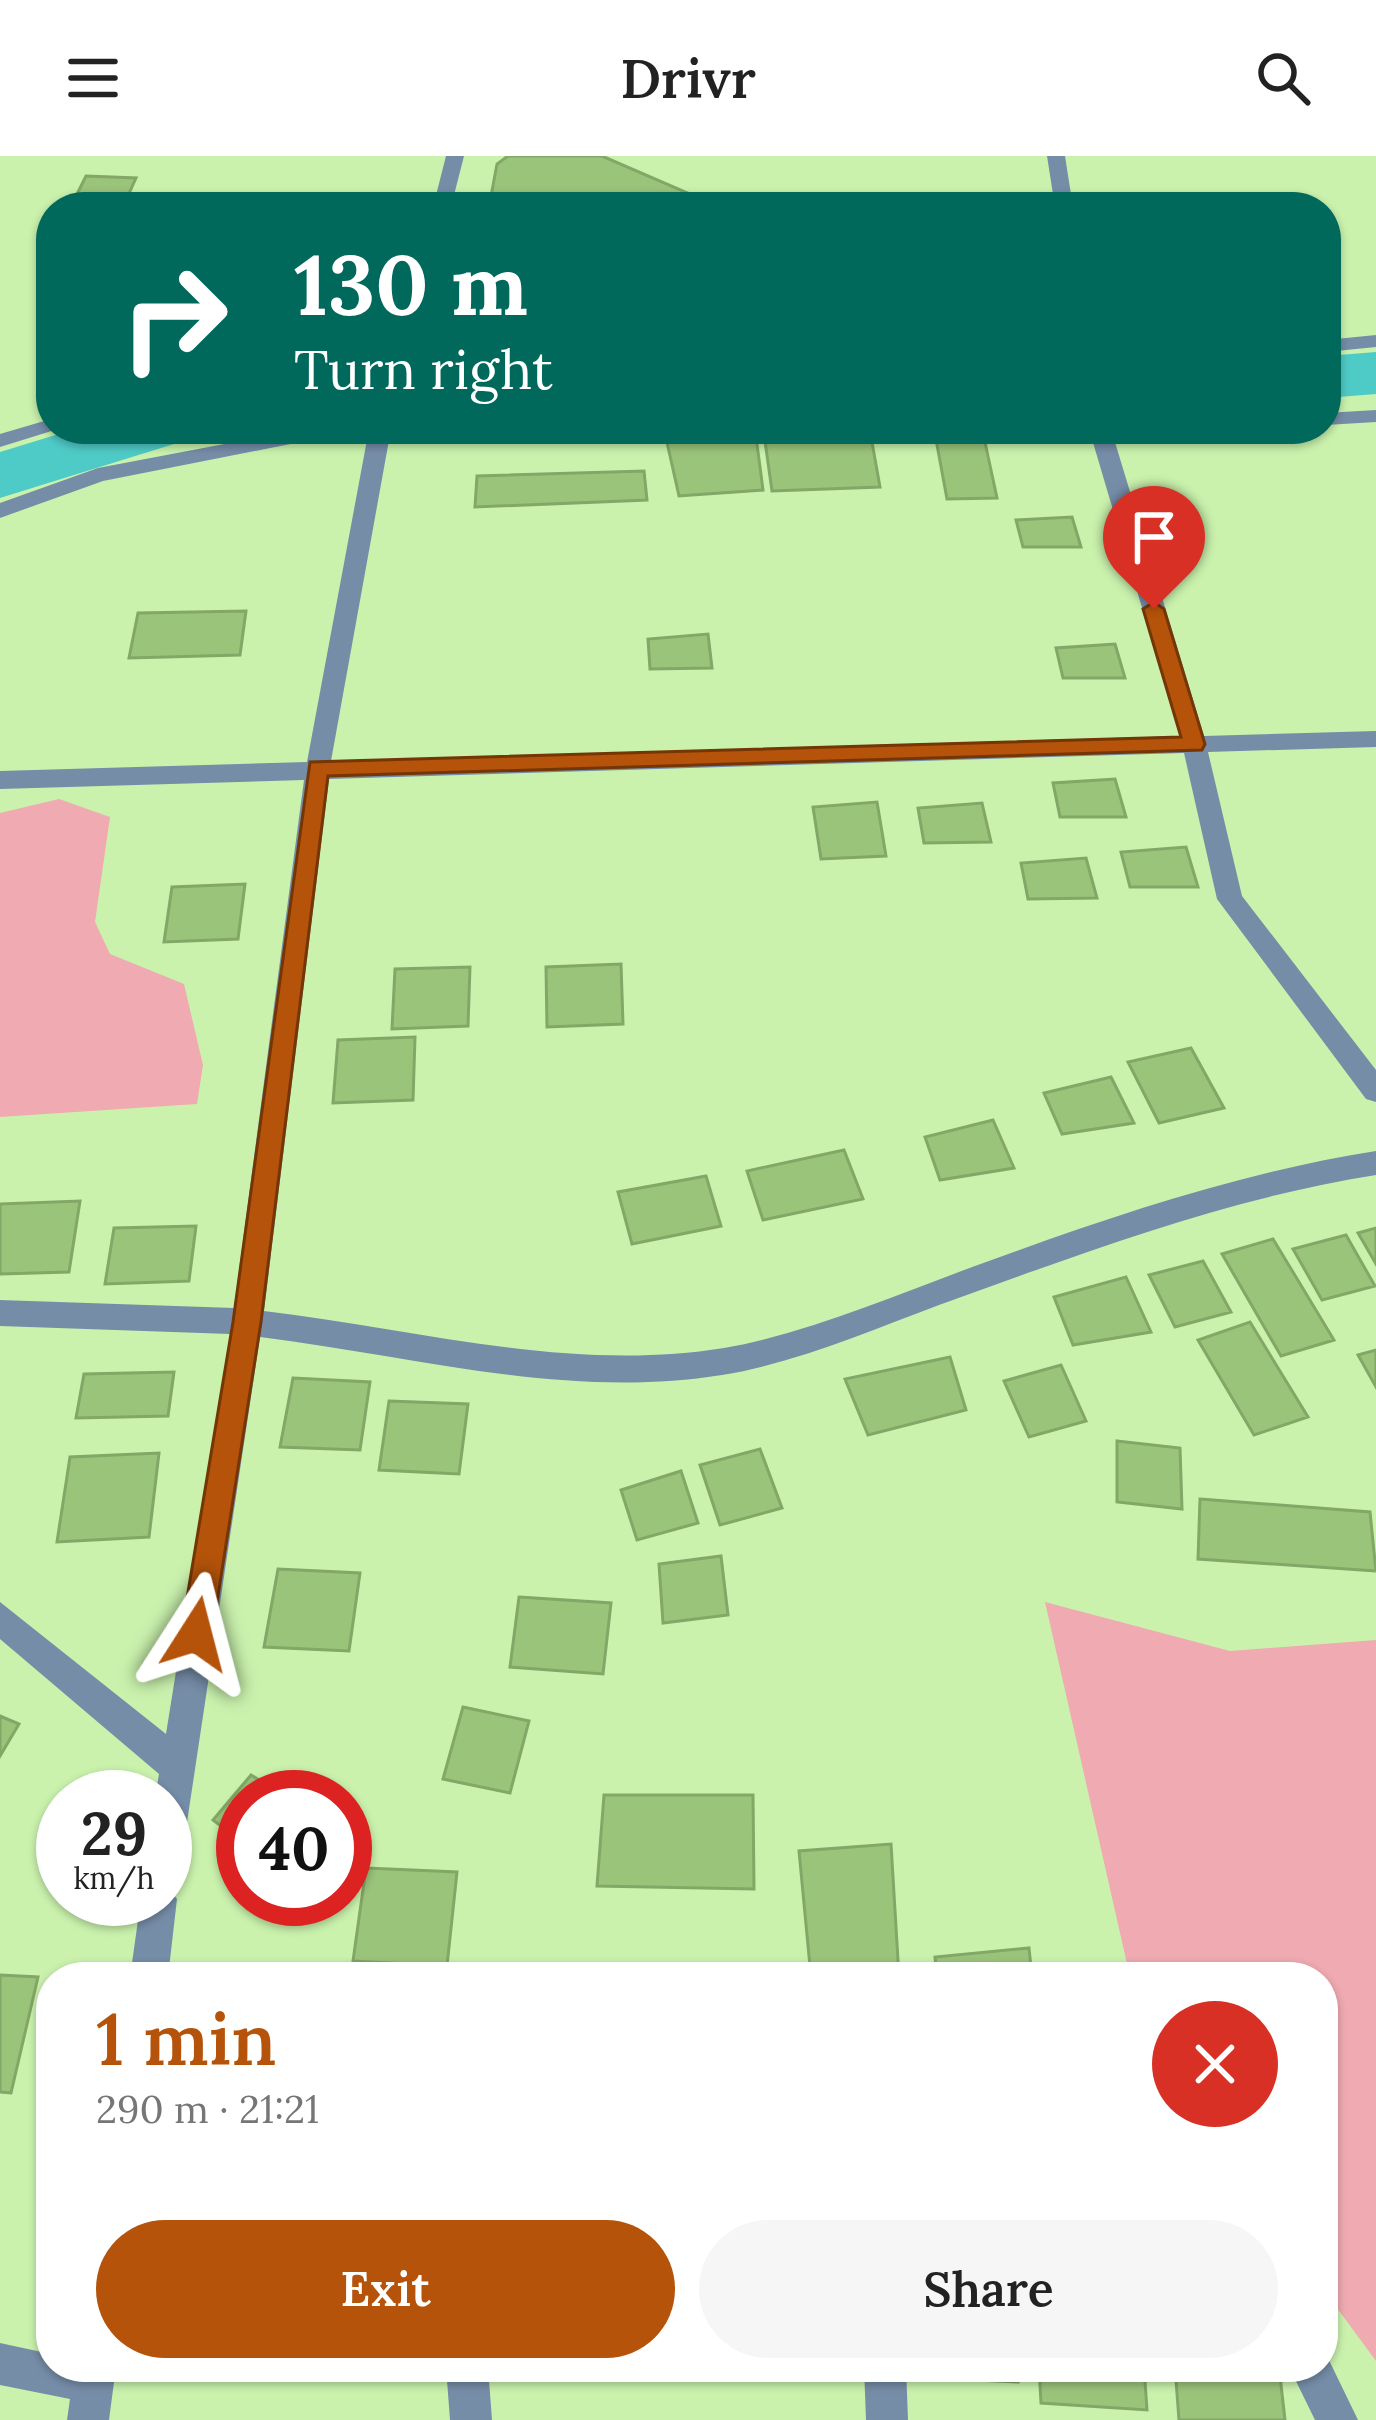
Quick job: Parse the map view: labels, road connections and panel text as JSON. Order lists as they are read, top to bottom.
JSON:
{
  "page": {
    "header": "Drivr",
    "turn": ["130 m", "Turn right"],
    "speed": "29 km/h",
    "limit": "40",
    "heading": ["1 min", "290 m · 21:21"],
    "buttons": ["Exit", "Share"]
  }
}
